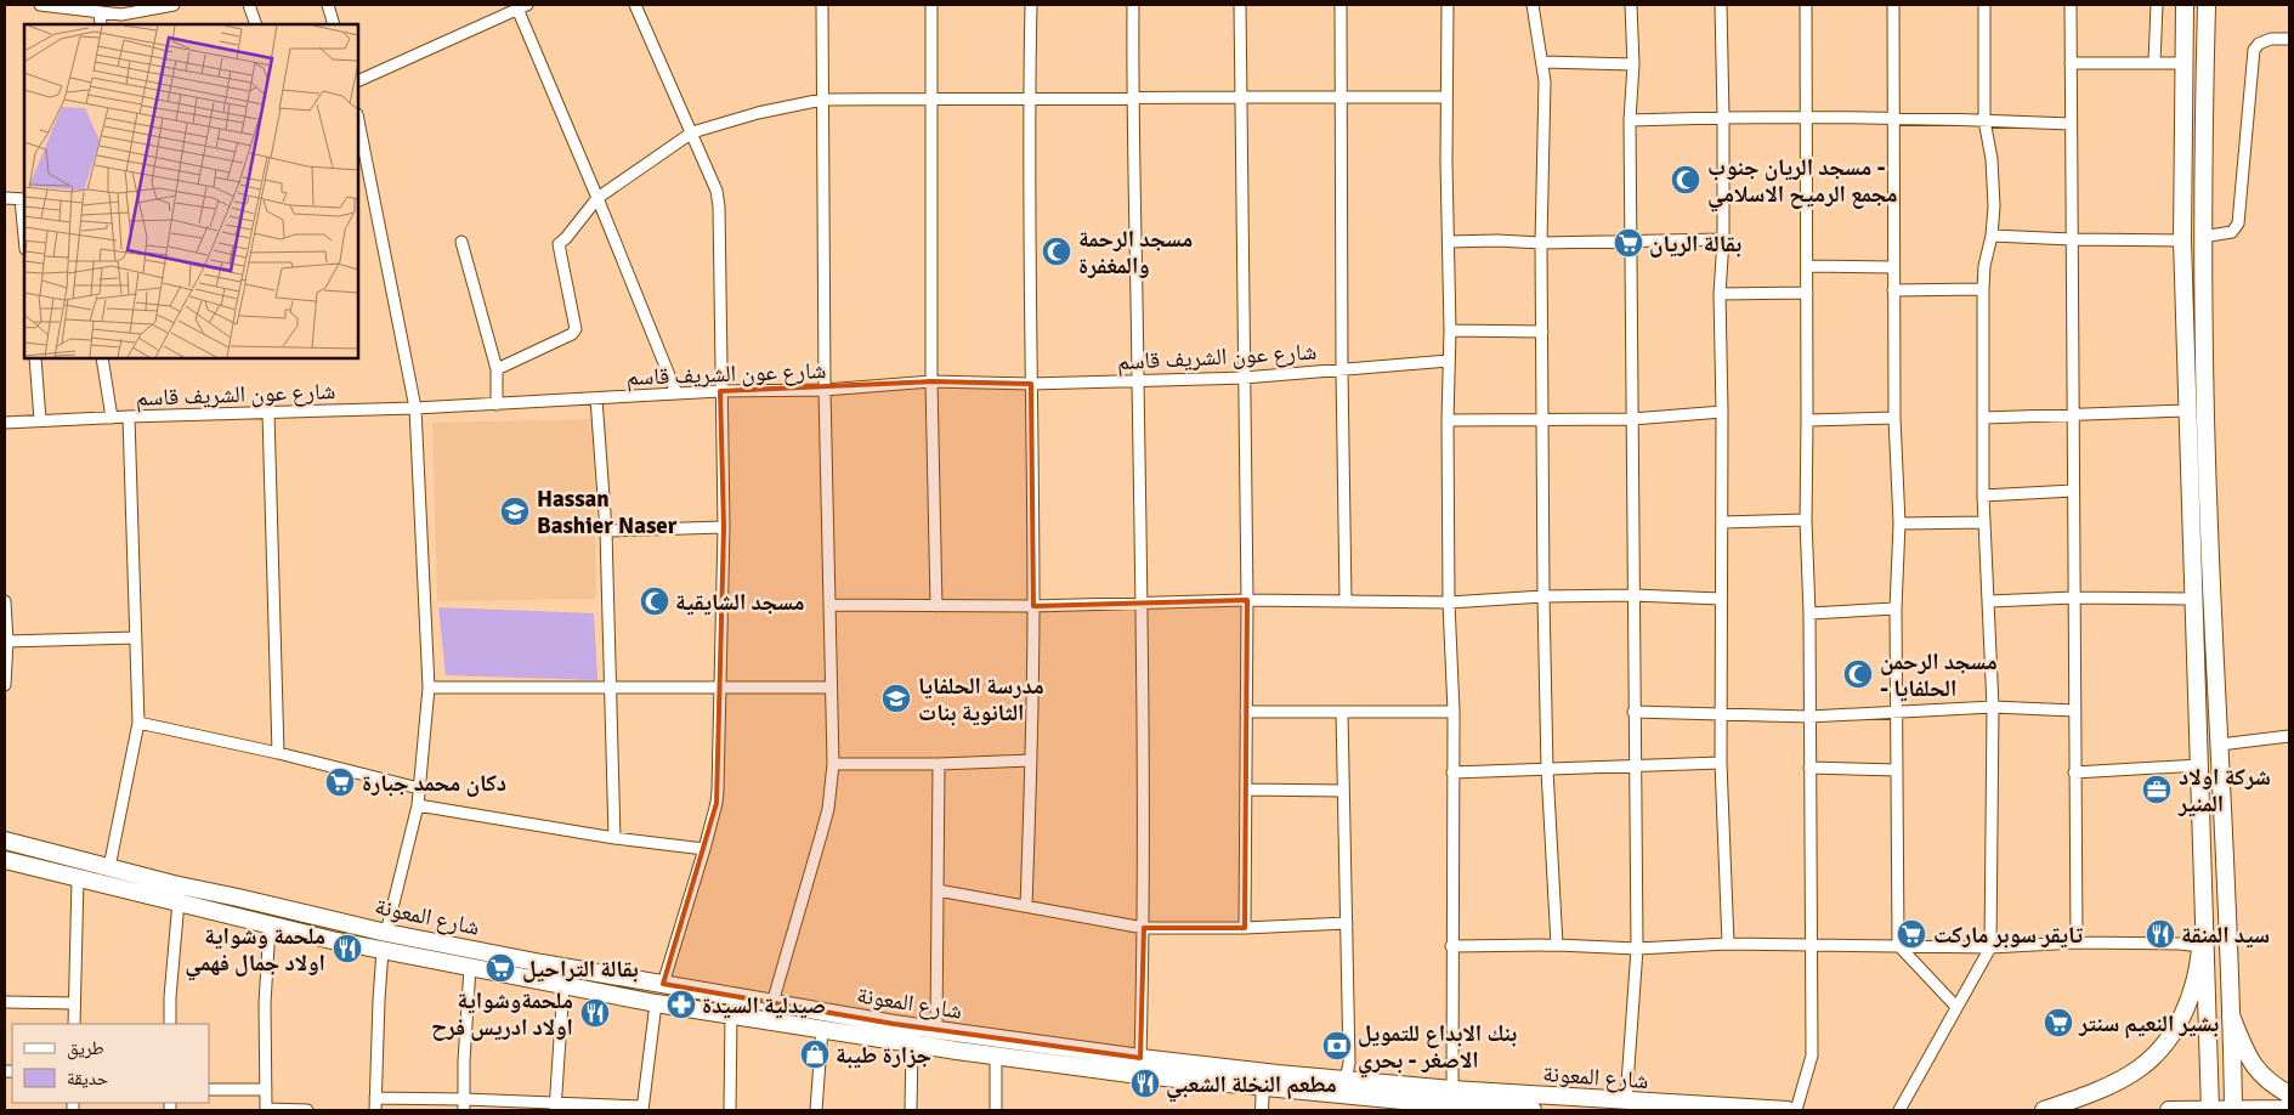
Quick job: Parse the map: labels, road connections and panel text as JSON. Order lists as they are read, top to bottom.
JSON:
{
  "streets": {
    "main road": ["شارع المعونة"],
    "street": ["شارع عون الشريف قاسم"]
  },
  "places": {
    "mosque": [
      "مسجد الريان جنوب - مجمع الرميح الاسلامي",
      "مسجد الرحمة والمغفرة",
      "مسجد الشايقية",
      "مسجد الرحمن - الحلفايا"
    ],
    "supermarket": [
      "بقالة الريان",
      "دكان محمد جبارة",
      "تايقر سوبر ماركت",
      "بقالة التراحيل",
      "بشير النعيم سنتر"
    ],
    "school or university": ["Hassan Bashier Naser", "مدرسة الحلفايا الثانوية بنات"],
    "office": ["شركة اولاد المنير"],
    "restaurant": [
      "سيد المنقة",
      "ملحمة وشواية اولاد جمال فهمي",
      "ملحمةوشواية اولاد ادريس فرح",
      "مطعم النخلة الشعبي"
    ],
    "pharmacy": ["صيدلية السيدة"],
    "bank": ["بنك الابداع للتمويل الاصغر - بحري"],
    "shop": ["جزارة طيبة"]
  },
  "legend": ["طريق", "حديقة"]
}
